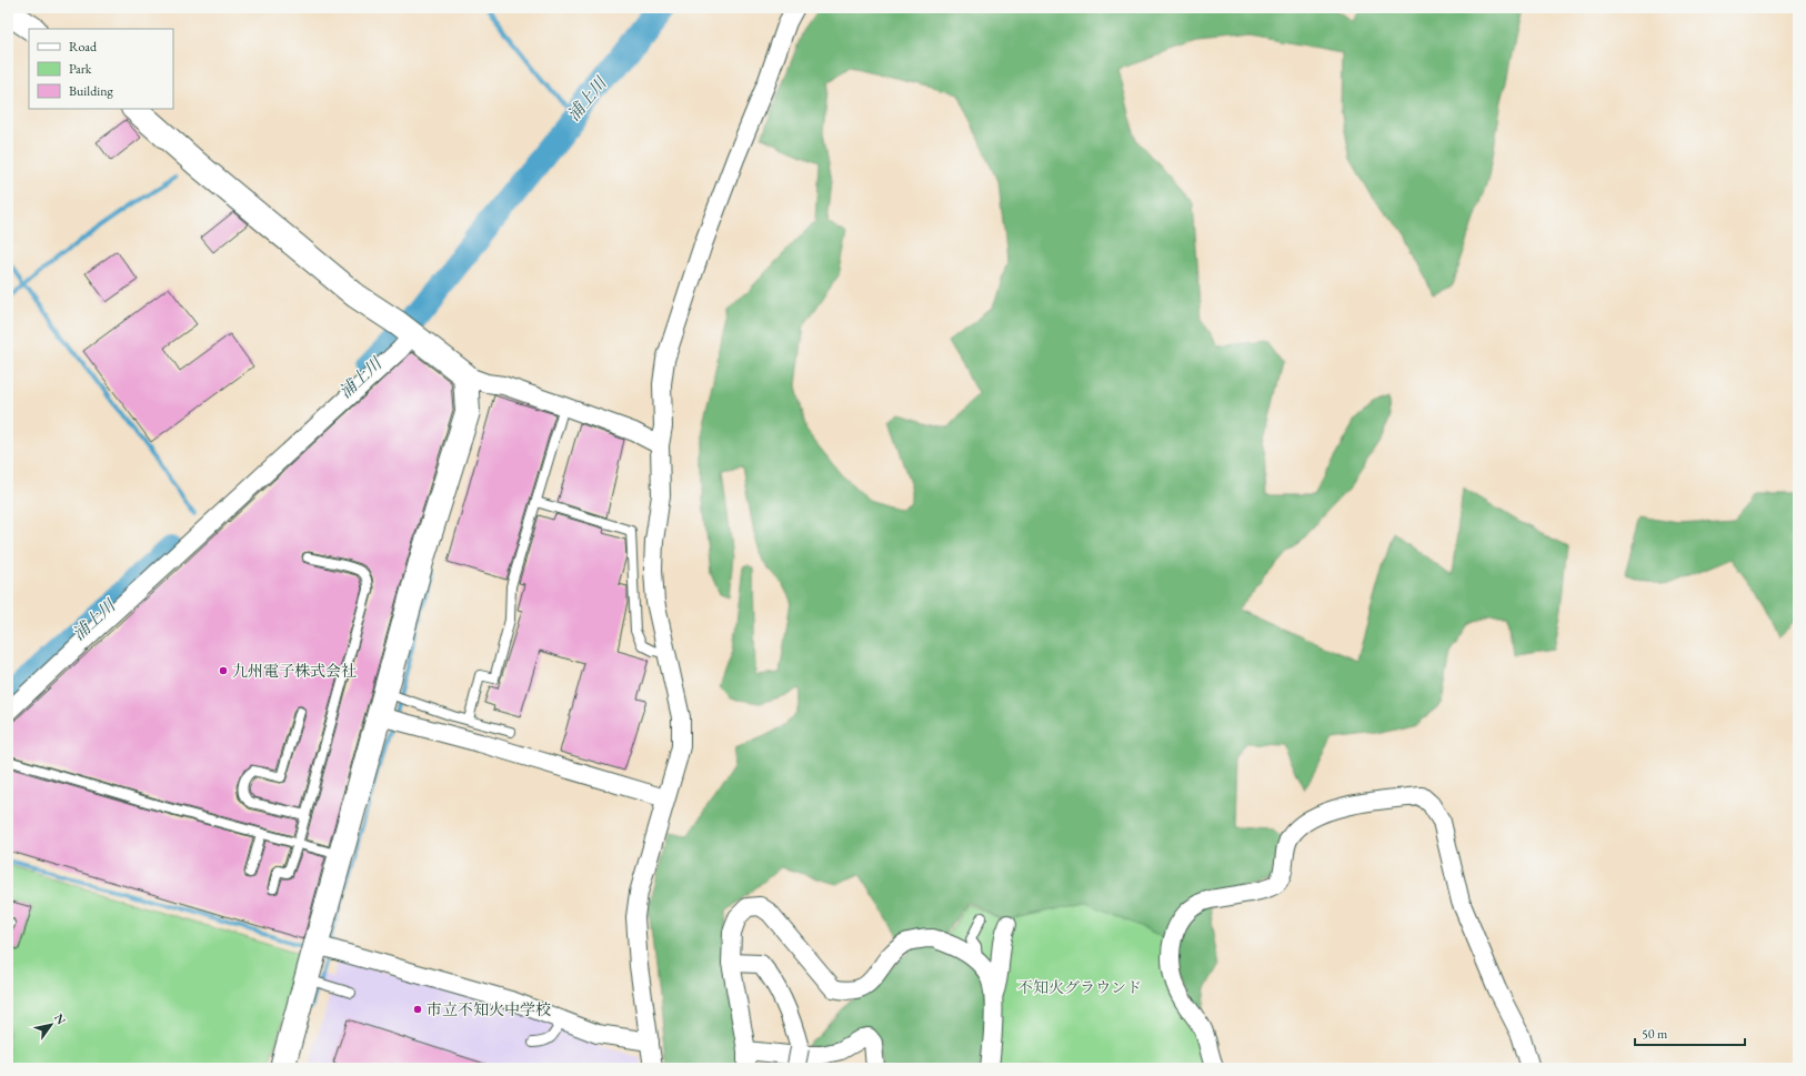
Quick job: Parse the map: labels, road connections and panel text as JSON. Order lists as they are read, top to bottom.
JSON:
{
  "water": ["浦上川"],
  "parks": ["不知火グラウンド"],
  "places": ["九州電子株式会社", "市立不知火中学校"],
  "legend": ["Road", "Park", "Building"],
  "scale_bar": "50 m",
  "north": "top right"
}
